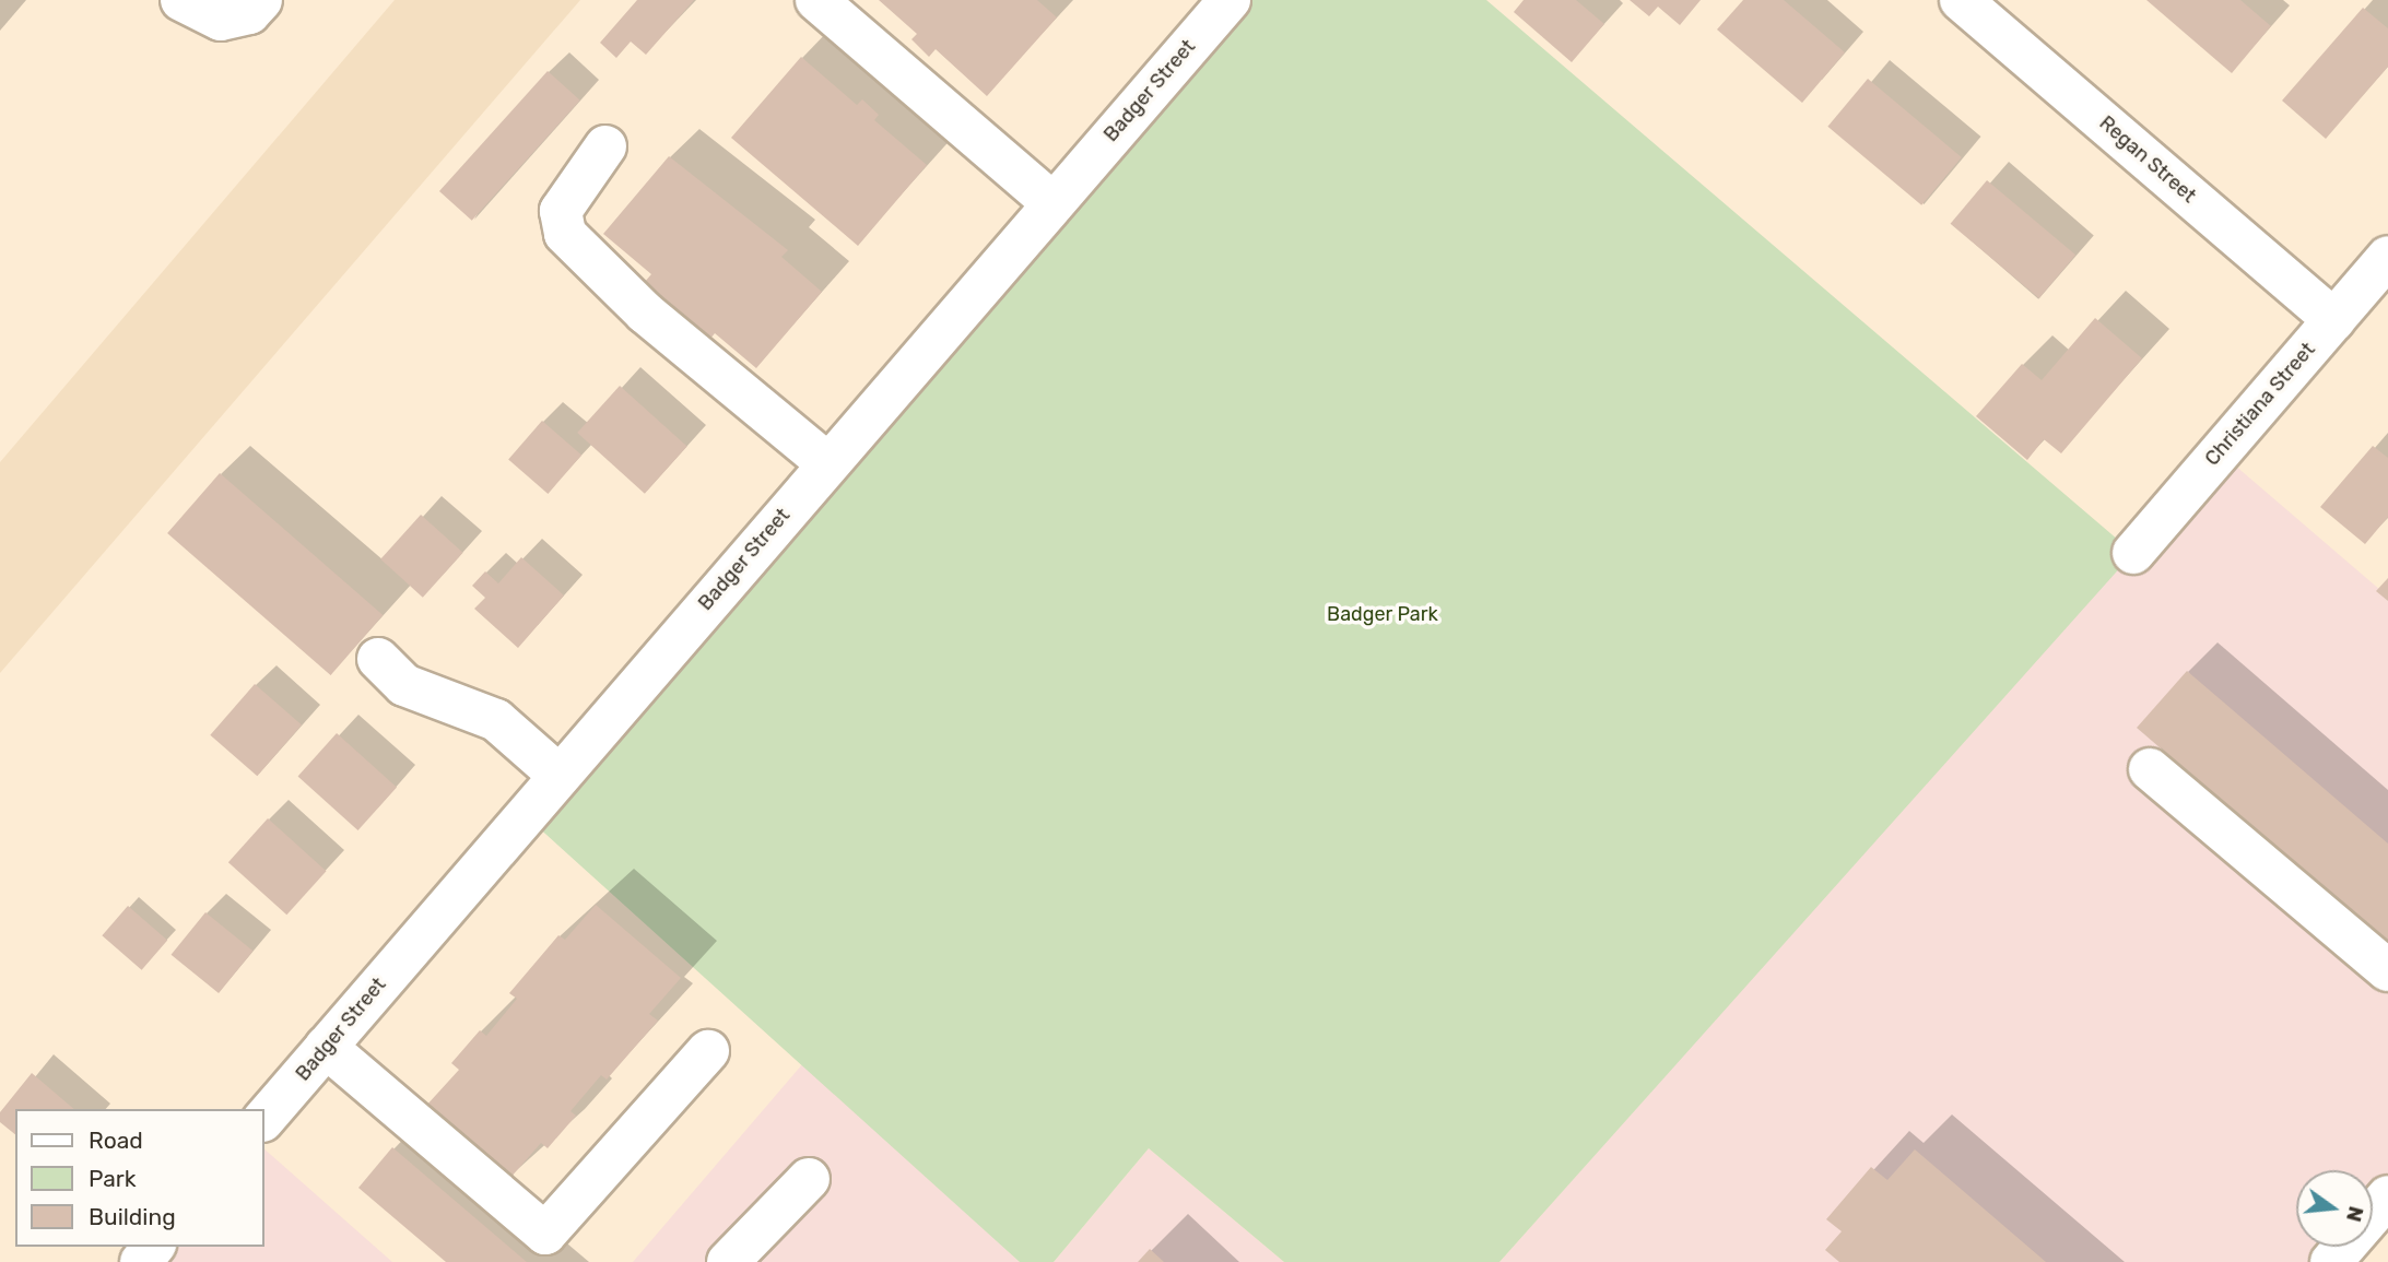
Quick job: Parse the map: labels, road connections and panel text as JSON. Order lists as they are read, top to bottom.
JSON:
{
  "streets": {
    "street": ["Badger Street", "Regan Street", "Christiana Street"]
  },
  "crossings": [
    ["Regan Street", "Christiana Street"]
  ],
  "parks": ["Badger Park"],
  "legend": ["Road", "Park", "Building"],
  "north": "right"
}
